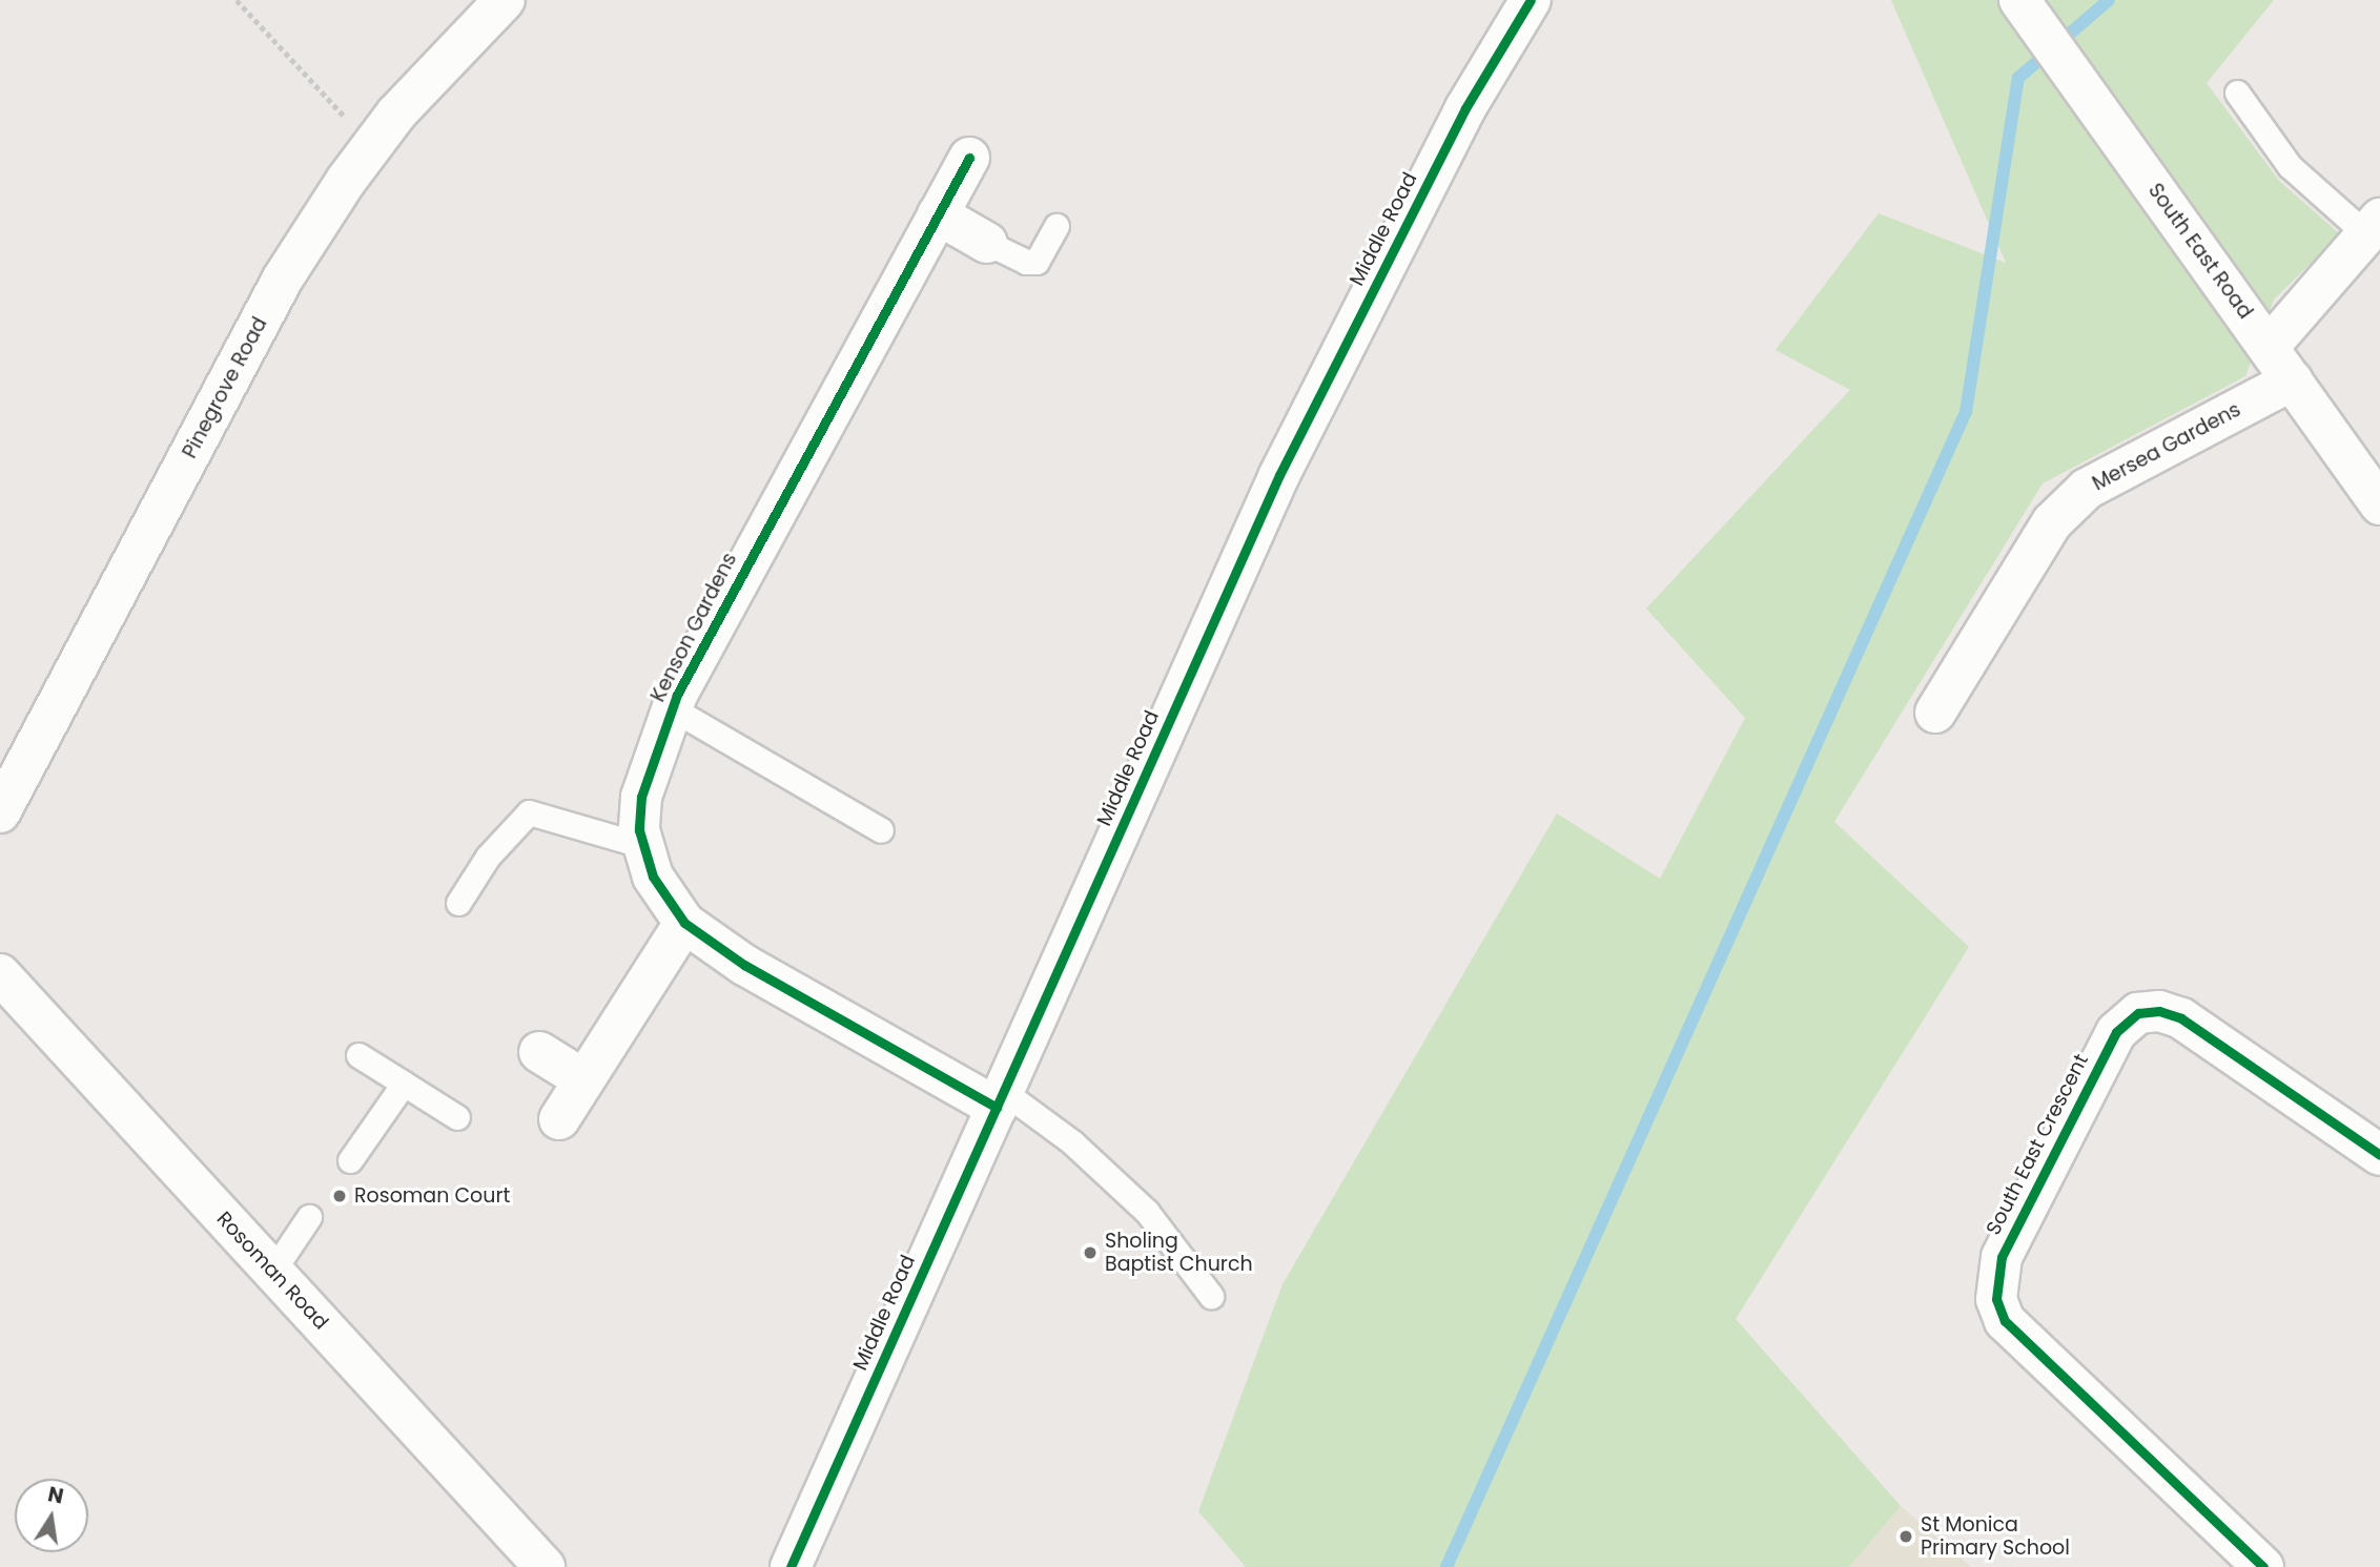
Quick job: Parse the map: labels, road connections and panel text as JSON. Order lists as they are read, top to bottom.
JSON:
{
  "streets": {
    "street": [
      "Middle Road",
      "South East Road",
      "Pinegrove Road",
      "Mersea Gardens",
      "Kenson Gardens",
      "South East Crescent",
      "Rosoman Road"
    ]
  },
  "crossings": [
    ["Middle Road", "Kenson Gardens"],
    ["South East Road", "Mersea Gardens"]
  ],
  "places": ["Rosoman Court", "Sholing Baptist Church", "St Monica Primary School"],
  "north": "top"
}
